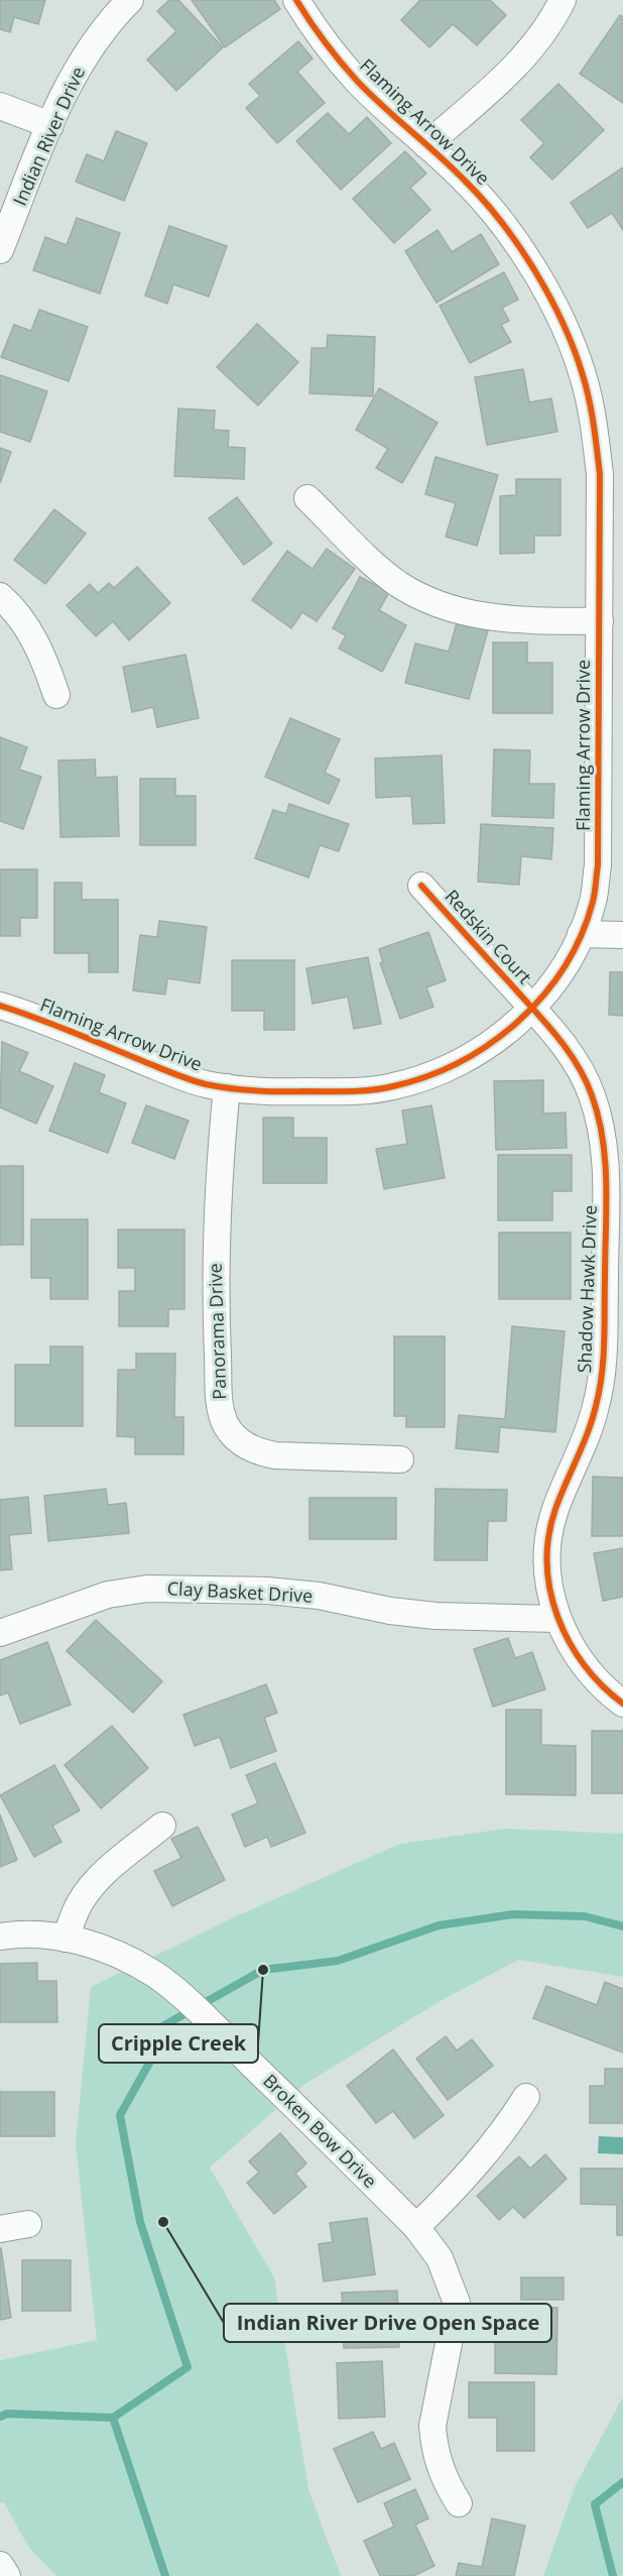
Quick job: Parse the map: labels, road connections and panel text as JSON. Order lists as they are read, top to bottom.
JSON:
{
  "streets": {
    "street": [
      "Flaming Arrow Drive",
      "Indian River Drive",
      "Redskin Court",
      "Shadow Hawk Drive",
      "Panorama Drive",
      "Clay Basket Drive",
      "Broken Bow Drive"
    ]
  },
  "crossings": [
    ["Flaming Arrow Drive", "Redskin Court"],
    ["Flaming Arrow Drive", "Shadow Hawk Drive"],
    ["Flaming Arrow Drive", "Panorama Drive"],
    ["Redskin Court", "Shadow Hawk Drive"],
    ["Shadow Hawk Drive", "Clay Basket Drive"]
  ],
  "places": ["Cripple Creek", "Indian River Drive Open Space"]
}
